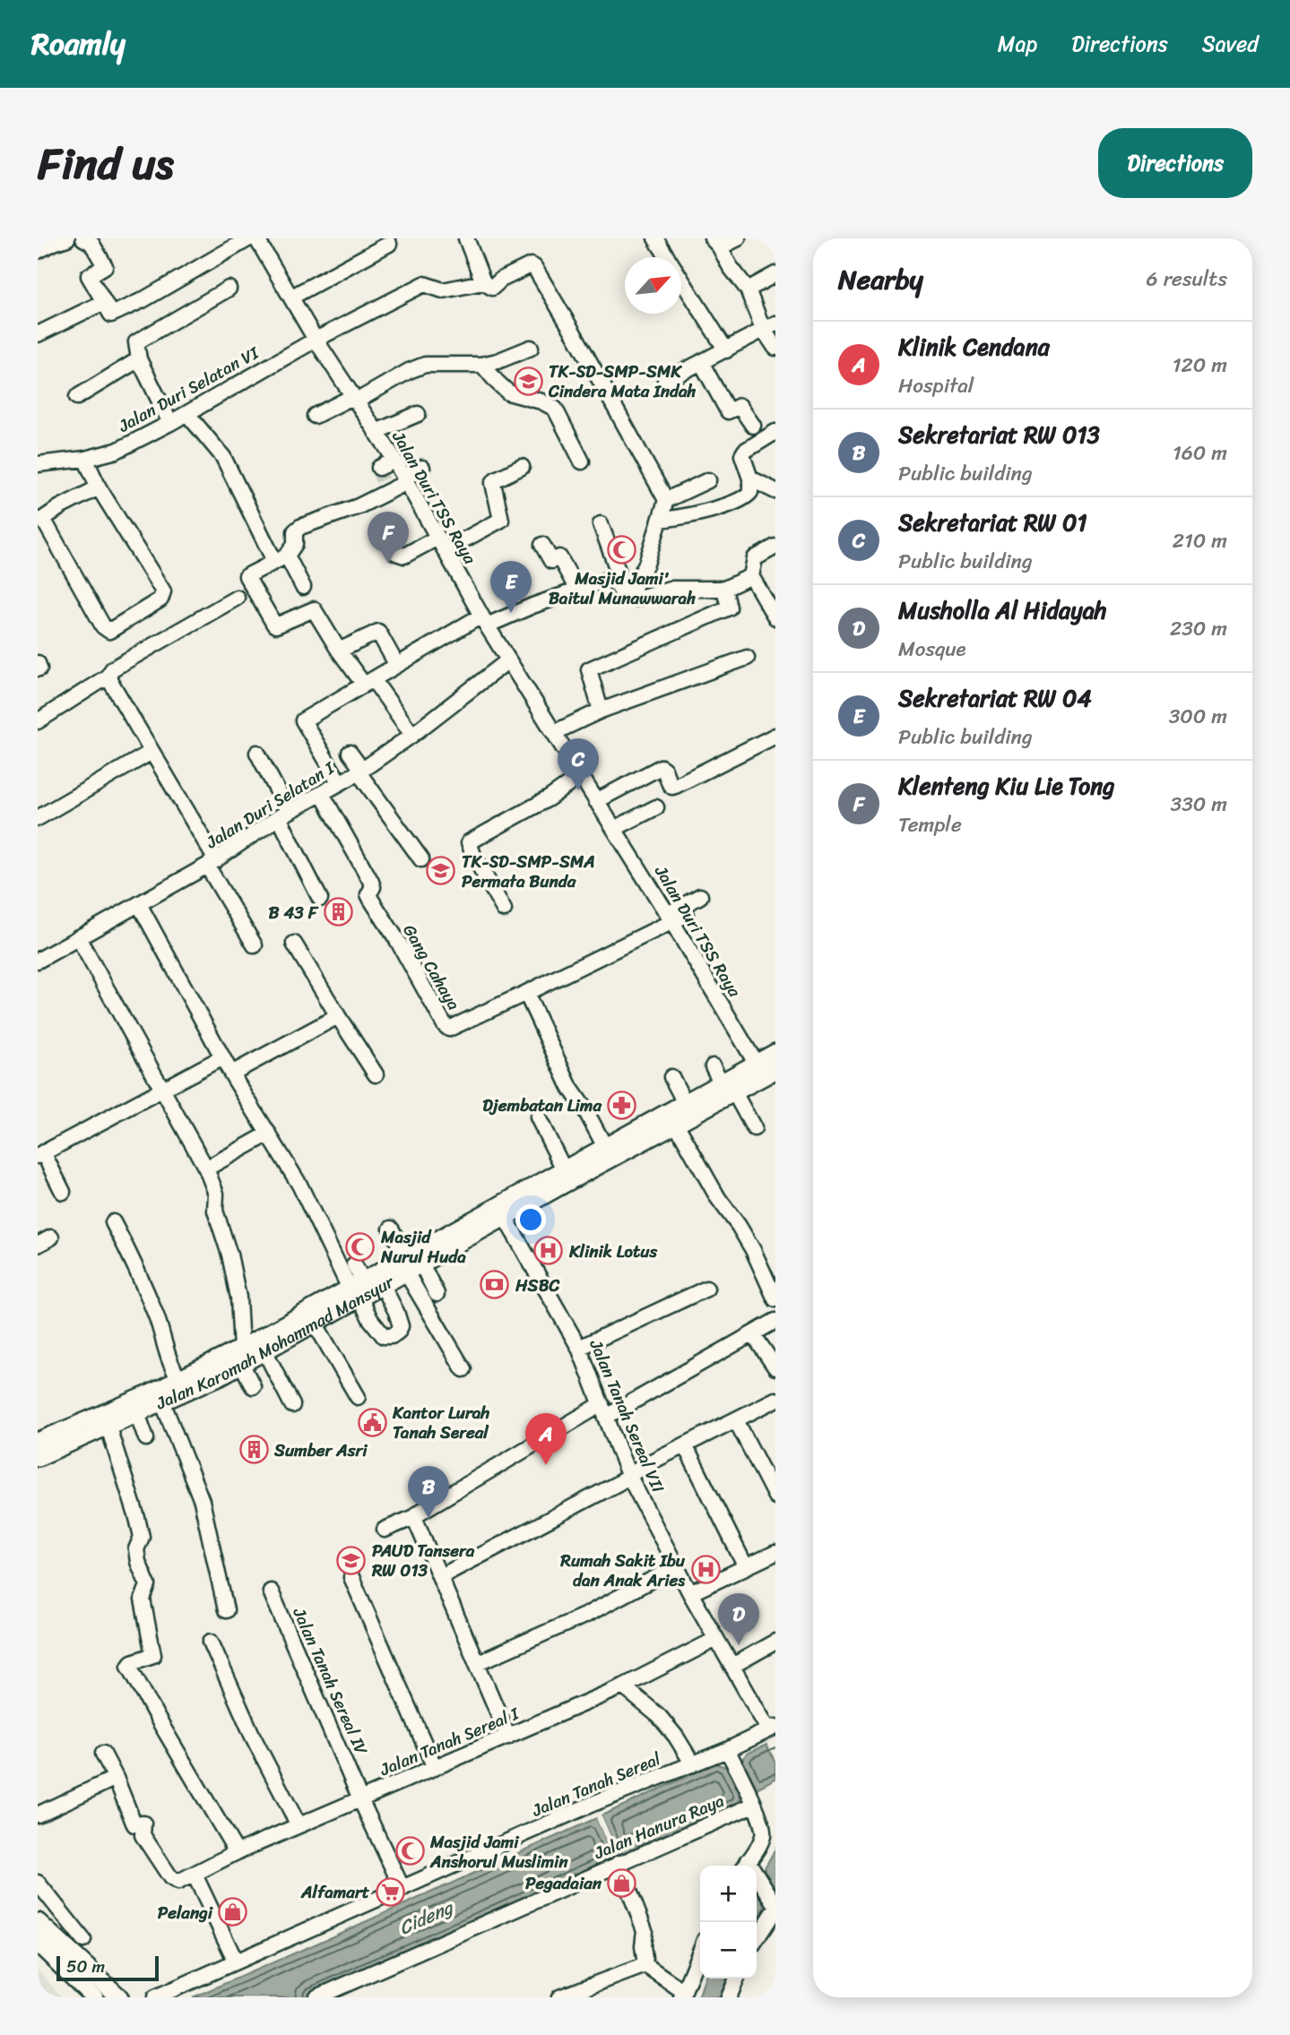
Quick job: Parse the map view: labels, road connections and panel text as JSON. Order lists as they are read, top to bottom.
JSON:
{
  "streets": {
    "main road": ["Jalan Karomah Mohammad Mansyur"],
    "street": [
      "Jalan Duri Selatan VI",
      "Jalan Duri TSS Raya",
      "Jalan Duri Selatan I",
      "Gang Cahaya",
      "Jalan Tanah Sereal VII",
      "Jalan Tanah Sereal IV",
      "Jalan Tanah Sereal I",
      "Jalan Tanah Sereal",
      "Jalan Hanura Raya"
    ]
  },
  "crossings": [
    ["Jalan Duri Selatan VI", "Jalan Duri TSS Raya"],
    ["Jalan Duri TSS Raya", "Jalan Duri Selatan I"],
    ["Jalan Duri Selatan I", "Gang Cahaya"],
    ["Jalan Karomah Mohammad Mansyur", "Jalan Tanah Sereal VII"],
    ["Jalan Tanah Sereal VII", "Jalan Tanah Sereal I"],
    ["Jalan Tanah Sereal VII", "Jalan Tanah Sereal"],
    ["Jalan Tanah Sereal IV", "Jalan Tanah Sereal I"],
    ["Jalan Tanah Sereal IV", "Jalan Tanah Sereal"],
    ["Jalan Tanah Sereal", "Jalan Hanura Raya"]
  ],
  "water": ["Cideng"],
  "places": {
    "school or university": ["TK-SD-SMP-SMK Cindera Mata Indah", "TK-SD-SMP-SMA Permata Bunda", "PAUD Tansera RW 013"],
    "mosque": ["Masjid Jami' Baitul Munawwarah", "Masjid Nurul Huda", "Masjid Jami Anshorul Muslimin"],
    "building": ["B 43 F", "Sumber Asri"],
    "pharmacy": ["Djembatan Lima"],
    "hospital": ["Klinik Lotus", "Rumah Sakit Ibu dan Anak Aries"],
    "bank": ["HSBC"],
    "public building": ["Kantor Lurah Tanah Sereal"],
    "shop": ["Pegadaian", "Pelangi"],
    "supermarket": ["Alfamart"]
  },
  "scale_bar": "50 m",
  "north": "top right",
  "page": {
    "header": "Roamly",
    "nav": ["Map", "Directions", "Saved"],
    "title": "Find us",
    "buttons": "Directions",
    "heading": ["Nearby", "6 results"],
    "list": [
      {
        "mark": "A",
        "name": "Klinik Cendana",
        "note": "Hospital",
        "value": "120 m"
      },
      {
        "mark": "B",
        "name": "Sekretariat RW 013",
        "note": "Public building",
        "value": "160 m"
      },
      {
        "mark": "C",
        "name": "Sekretariat RW 01",
        "note": "Public building",
        "value": "210 m"
      },
      {
        "mark": "D",
        "name": "Musholla Al Hidayah",
        "note": "Mosque",
        "value": "230 m"
      },
      {
        "mark": "E",
        "name": "Sekretariat RW 04",
        "note": "Public building",
        "value": "300 m"
      },
      {
        "mark": "F",
        "name": "Klenteng Kiu Lie Tong",
        "note": "Temple",
        "value": "330 m"
      }
    ],
    "pins": [
      "F",
      "E",
      "C",
      "A",
      "B",
      "D"
    ],
    "map_buttons": ["+", "−"],
    "scale": "50 m"
  }
}
